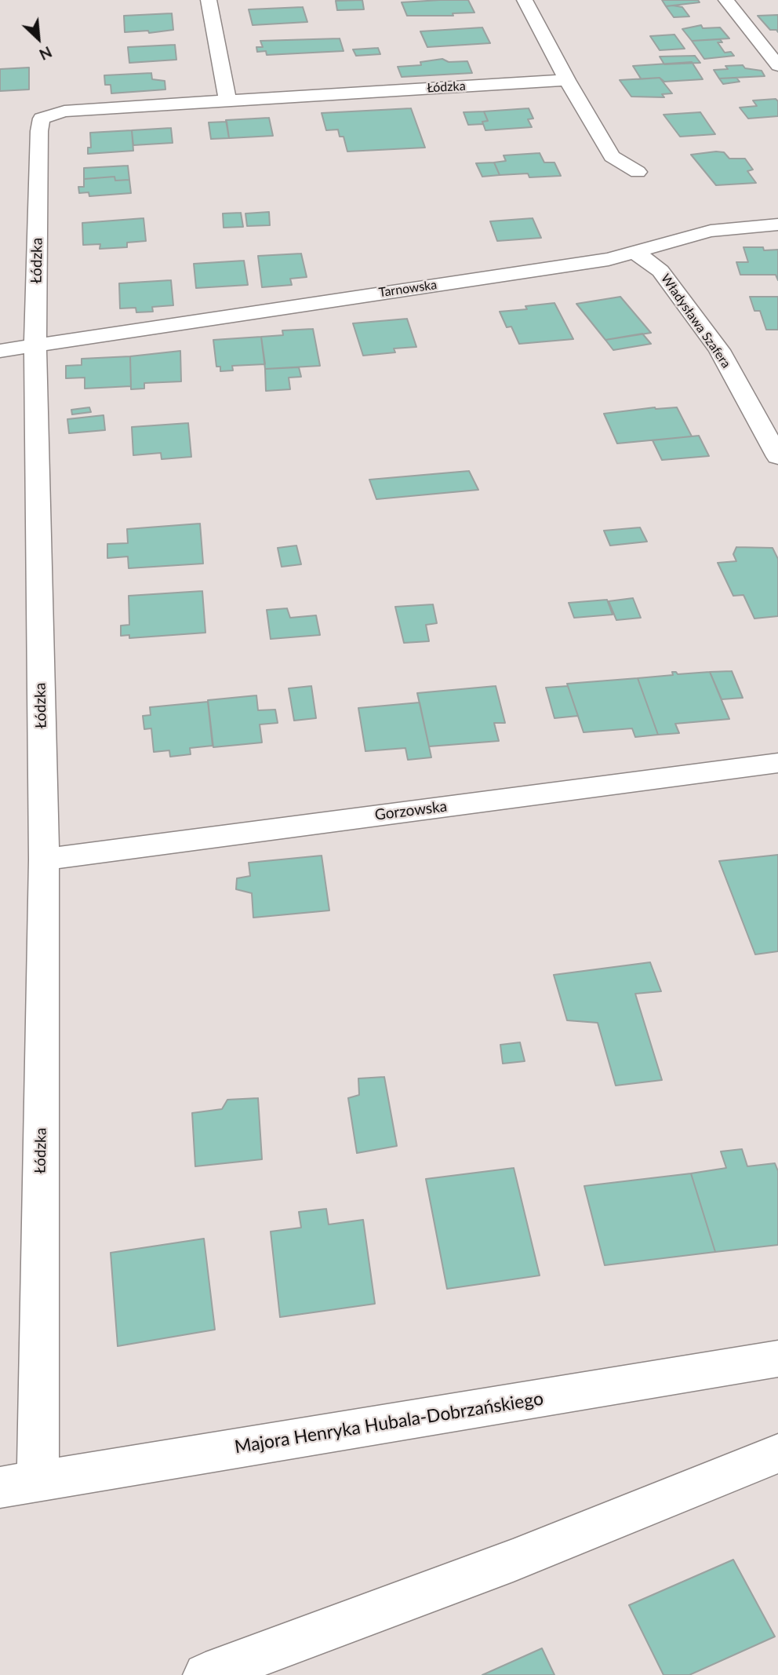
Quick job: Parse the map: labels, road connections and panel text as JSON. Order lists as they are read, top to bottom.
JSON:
{
  "streets": {
    "street": [
      "Łódzka",
      "Tarnowska",
      "Władysława Szafera",
      "Gorzowska",
      "Majora Henryka Hubala-Dobrzańskiego"
    ]
  },
  "crossings": [
    ["Łódzka", "Tarnowska"],
    ["Łódzka", "Gorzowska"],
    ["Łódzka", "Majora Henryka Hubala-Dobrzańskiego"],
    ["Tarnowska", "Władysława Szafera"]
  ],
  "north": "bottom right"
}
